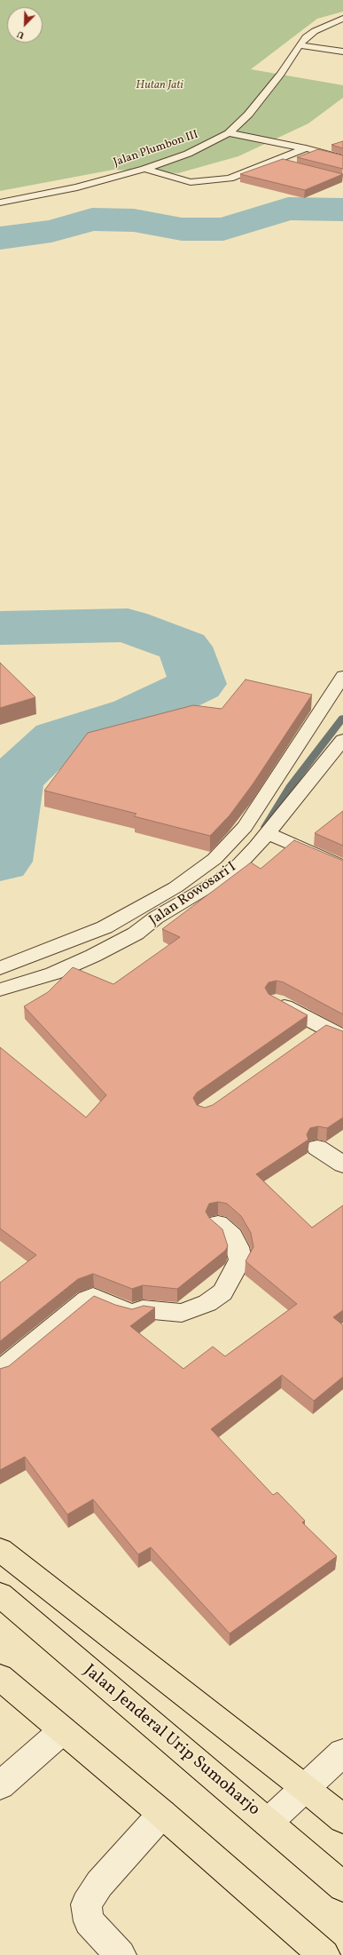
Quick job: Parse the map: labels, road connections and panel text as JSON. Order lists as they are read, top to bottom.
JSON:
{
  "streets": {
    "highway": ["Jalan Jenderal Urip Sumoharjo"],
    "street": ["Jalan Plumbon III", "Jalan Rowosari I"]
  },
  "parks": ["Hutan Jati"],
  "north": "bottom left"
}
